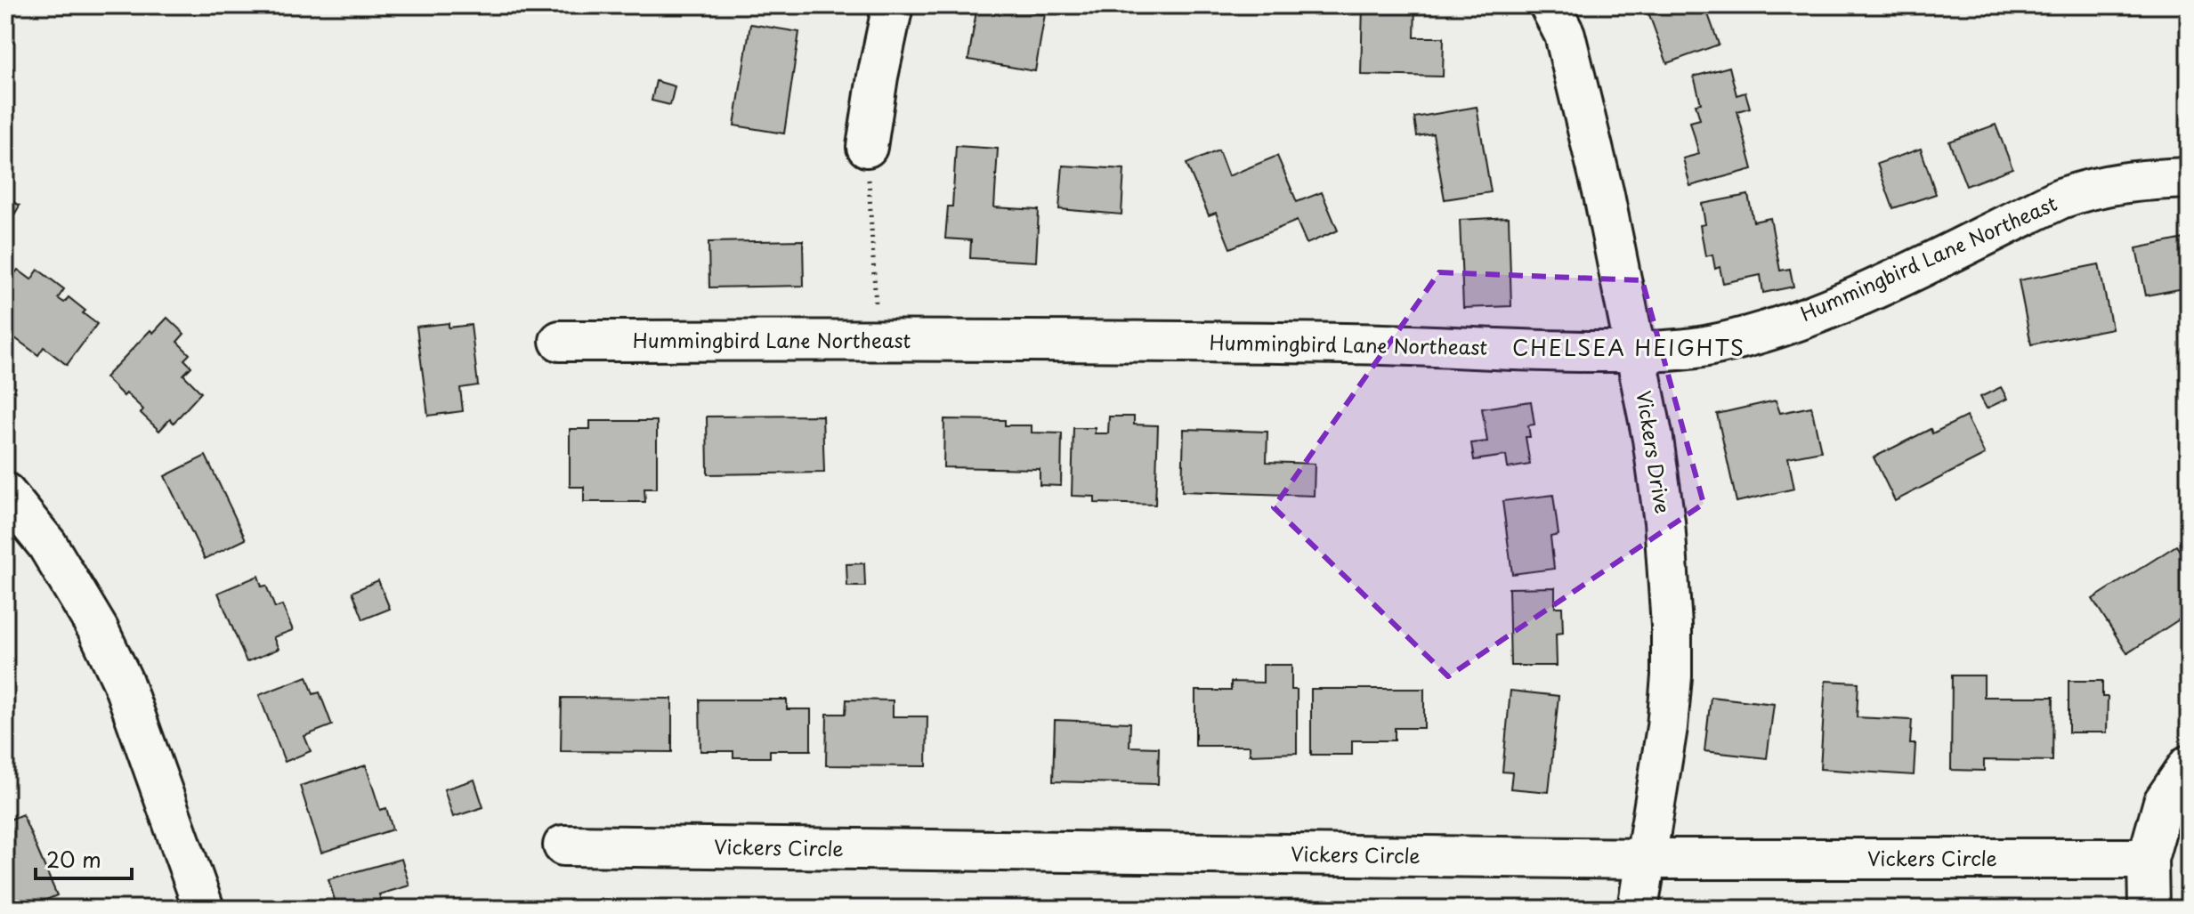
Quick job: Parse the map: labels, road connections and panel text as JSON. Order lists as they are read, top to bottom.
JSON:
{
  "streets": {
    "street": ["Hummingbird Lane Northeast", "Vickers Drive", "Vickers Circle"]
  },
  "crossings": [
    ["Hummingbird Lane Northeast", "Vickers Drive"],
    ["Vickers Drive", "Vickers Circle"]
  ],
  "districts": ["CHELSEA HEIGHTS"],
  "scale_bar": "20 m"
}
